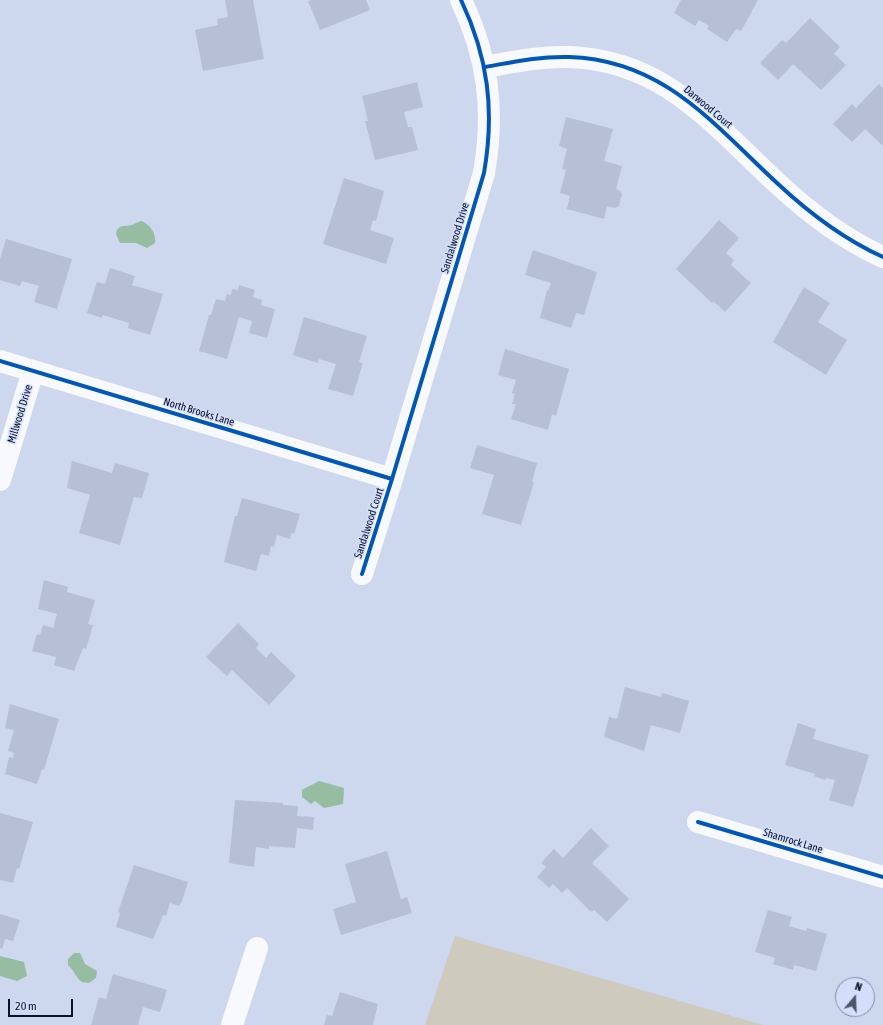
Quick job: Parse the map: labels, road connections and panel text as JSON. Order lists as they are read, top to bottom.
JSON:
{
  "streets": {
    "street": [
      "Darwood Court",
      "Sandalwood Drive",
      "North Brooks Lane",
      "Millwood Drive",
      "Sandalwood Court",
      "Shamrock Lane"
    ]
  },
  "crossings": [
    ["Darwood Court", "Sandalwood Drive"],
    ["Sandalwood Drive", "North Brooks Lane"],
    ["Sandalwood Drive", "Sandalwood Court"],
    ["North Brooks Lane", "Millwood Drive"],
    ["North Brooks Lane", "Sandalwood Court"]
  ],
  "scale_bar": "20 m",
  "north": "top"
}
